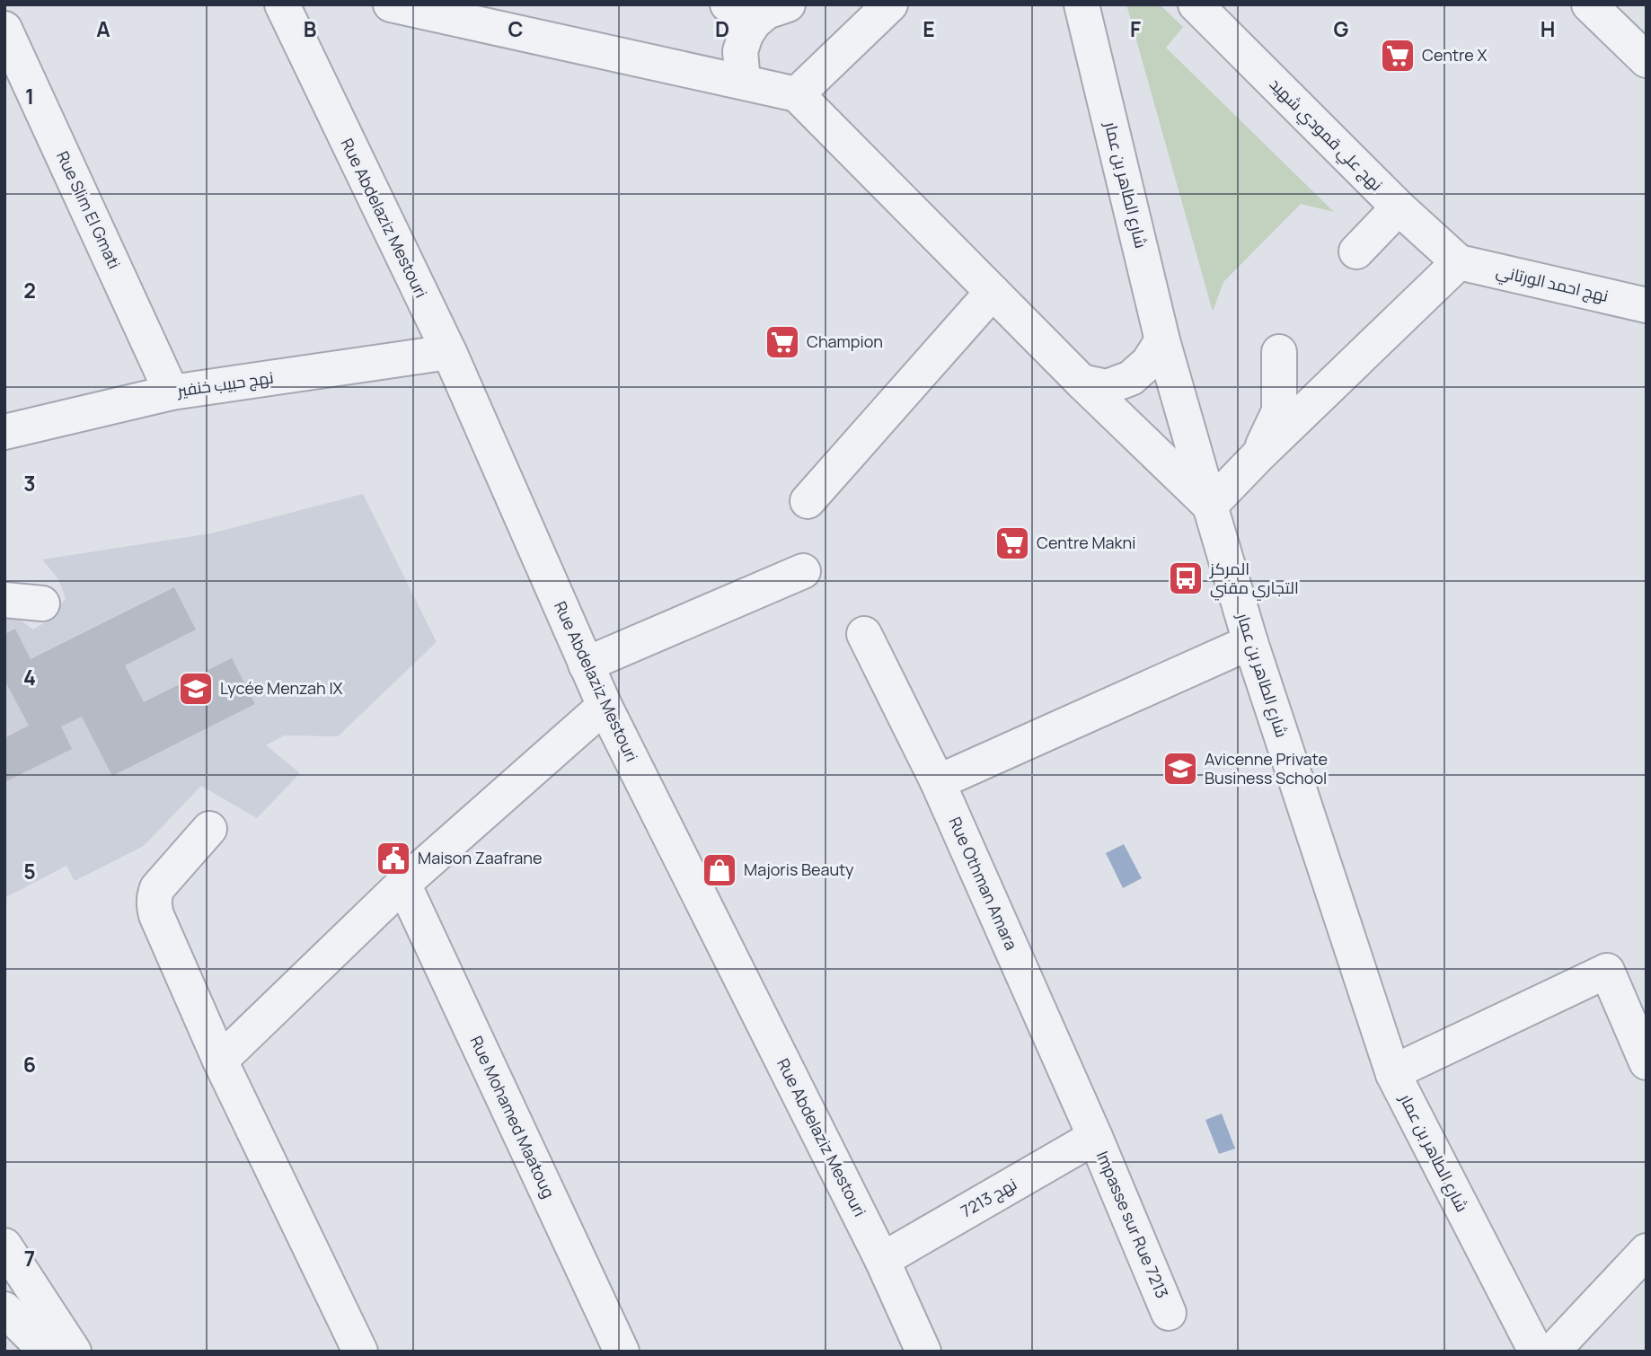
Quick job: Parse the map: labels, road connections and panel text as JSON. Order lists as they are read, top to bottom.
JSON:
{
  "streets": {
    "street": [
      "نهج علي قمودي شهيد",
      "شارع الطاهر بن عمار",
      "Rue Slim El Gmati",
      "Rue Abdelaziz Mestouri",
      "نهج احمد الورتاني",
      "نهج حبيب خنفير",
      "Rue Othman Amara",
      "Rue Mohamed Maatoug",
      "نهج 7213",
      "Impasse sur Rue 7213"
    ]
  },
  "crossings": [
    ["نهج علي قمودي شهيد", "نهج احمد الورتاني"],
    ["Rue Slim El Gmati", "نهج حبيب خنفير"],
    ["Rue Abdelaziz Mestouri", "نهج حبيب خنفير"],
    ["Rue Abdelaziz Mestouri", "نهج 7213"],
    ["Rue Othman Amara", "نهج 7213"],
    ["Rue Othman Amara", "Impasse sur Rue 7213"],
    ["نهج 7213", "Impasse sur Rue 7213"]
  ],
  "places": {
    "supermarket": ["Centre X", "Champion", "Centre Makni"],
    "bus stop": ["المركز التجاري مقني"],
    "school or university": ["Lycée Menzah IX", "Avicenne Private Business School"],
    "public building": ["Maison Zaafrane"],
    "shop": ["Majoris Beauty"]
  },
  "grid": {
    "columns": [
      "A",
      "B",
      "C",
      "D",
      "E",
      "F",
      "G",
      "H"
    ],
    "rows": [
      "1",
      "2",
      "3",
      "4",
      "5",
      "6",
      "7"
    ]
  }
}
